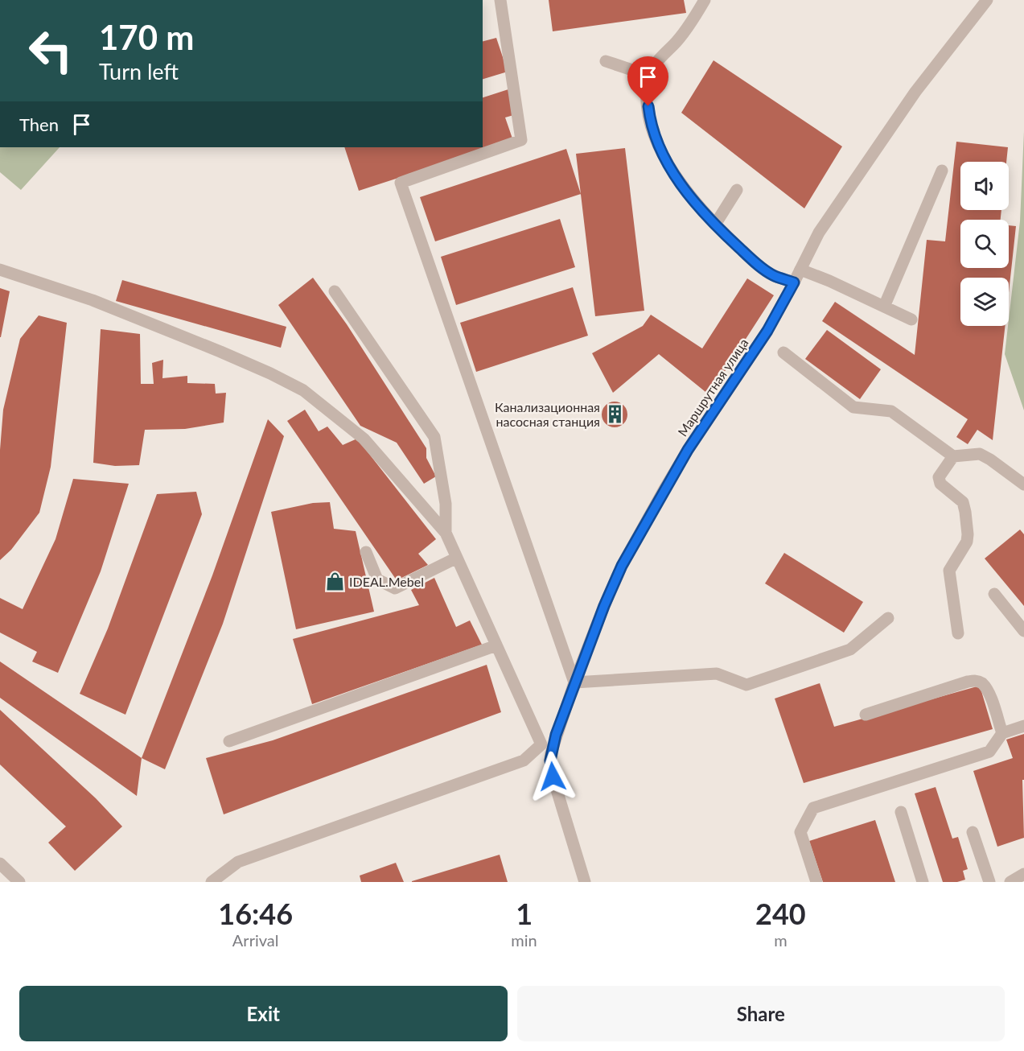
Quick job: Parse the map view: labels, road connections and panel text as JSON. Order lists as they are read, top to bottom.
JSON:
{
  "streets": {
    "street": ["Маршрутная улица"]
  },
  "places": {
    "building": ["Канализационная насосная станция"],
    "shop": ["IDEAL.Mebel"]
  },
  "page": {
    "turn": ["170 m", "Turn left"],
    "then": "Then",
    "eta": [
      "16:46",
      "Arrival",
      "1",
      "min",
      "240",
      "m"
    ],
    "buttons": ["Exit", "Share"]
  }
}
